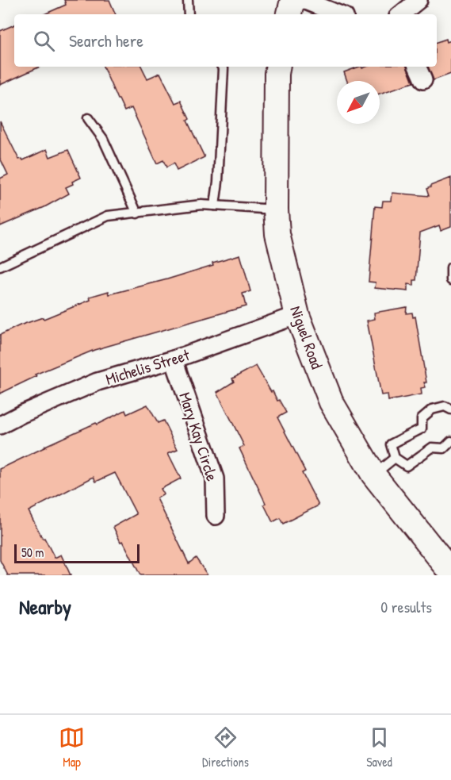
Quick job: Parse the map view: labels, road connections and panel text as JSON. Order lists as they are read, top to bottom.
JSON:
{
  "streets": {
    "main road": ["Niguel Road"],
    "street": ["Michelis Street", "Mary Kay Circle"]
  },
  "crossings": [
    ["Niguel Road", "Michelis Street"],
    ["Michelis Street", "Mary Kay Circle"]
  ],
  "scale_bar": "50 m",
  "north": "bottom left",
  "page": {
    "search": "Search here",
    "scale": "50 m",
    "heading": ["Nearby", "0 results"],
    "nav": ["Map", "Directions", "Saved"]
  }
}
